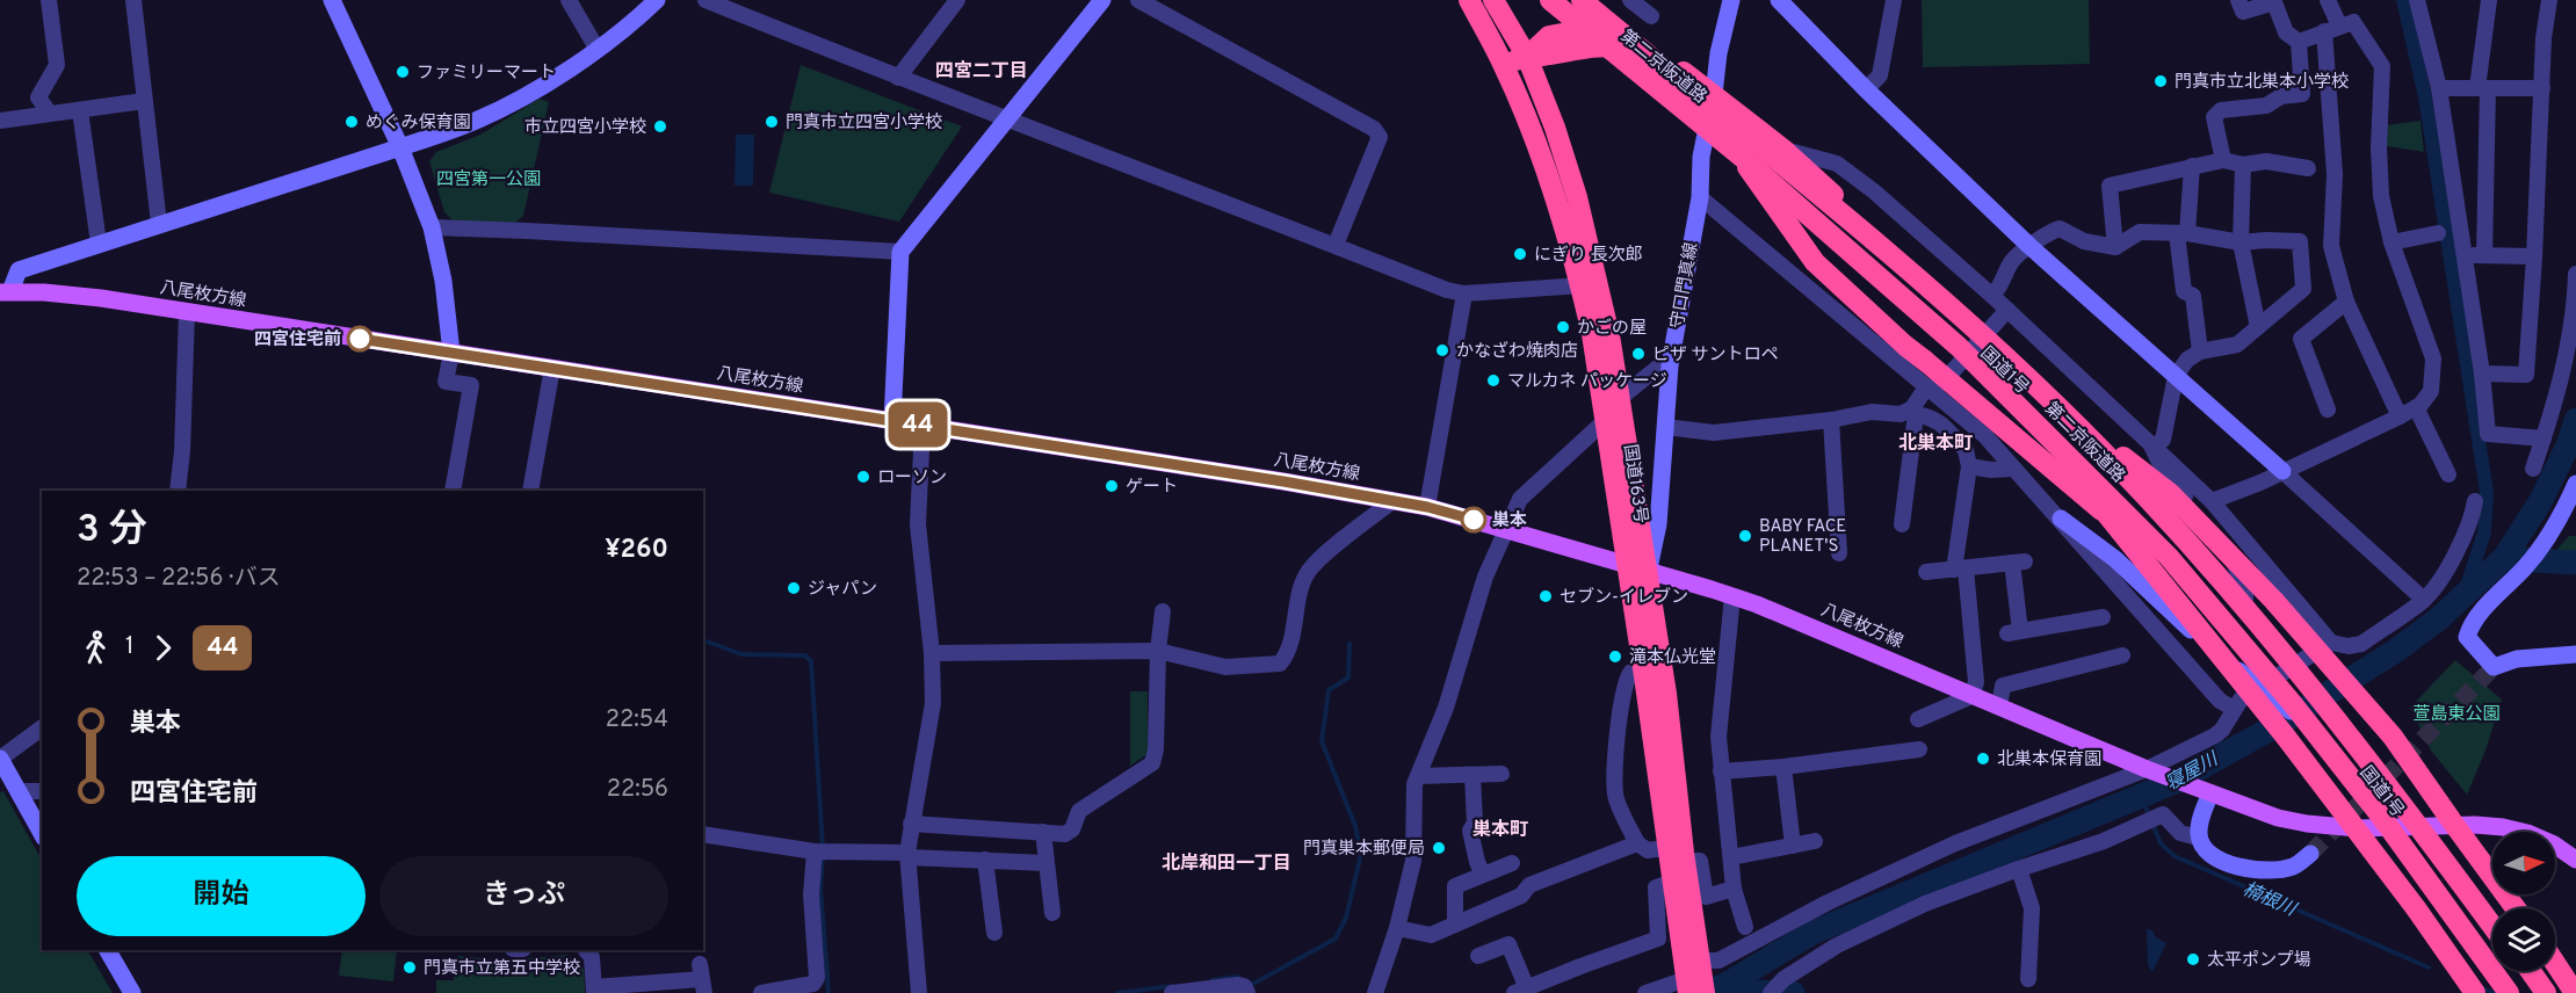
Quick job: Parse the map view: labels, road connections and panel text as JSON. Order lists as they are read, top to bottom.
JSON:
{
  "streets": {
    "highway": ["第二京阪道路", "国道1号", "国道163号"],
    "main road": ["八尾枚方線"],
    "street": ["守口門真線"]
  },
  "crossings": [
    ["第二京阪道路", "国道1号"],
    ["守口門真線", "八尾枚方線"],
    ["守口門真線", "国道163号"],
    ["八尾枚方線", "国道1号"],
    ["八尾枚方線", "国道163号"]
  ],
  "districts": [
    "四宮二丁目",
    "北巣本町",
    "巣本町",
    "北岸和田一丁目"
  ],
  "water": ["寝屋川", "楠根川"],
  "parks": ["四宮第一公園", "萱島東公園"],
  "places": [
    "ファミリーマート",
    "門真市立北巣本小学校",
    "めぐみ保育園",
    "門真市立四宮小学校",
    "市立四宮小学校",
    "にぎり 長次郎",
    "かごの屋",
    "四宮住宅前",
    "かなざわ焼肉店",
    "ピザ サントロペ",
    "マルカネ パッケージ",
    "ローソン",
    "ゲート",
    "巣本",
    "BABY FACE PLANET'S",
    "ジャパン",
    "セブン-イレブン",
    "滝本仏光堂",
    "北巣本保育園",
    "門真巣本郵便局",
    "太平ポンプ場",
    "門真市立第五中学校"
  ],
  "lines": ["bus line 44"],
  "north": "right",
  "page": {
    "on_map": "44",
    "heading": ["3 分", "22:53 – 22:56 · バス", "¥260"],
    "legs": ["1", "44"],
    "list": [
      {
        "name": "巣本",
        "value": "22:54"
      },
      {
        "name": "四宮住宅前",
        "value": "22:56"
      }
    ],
    "buttons": ["開始", "きっぷ"]
  }
}
